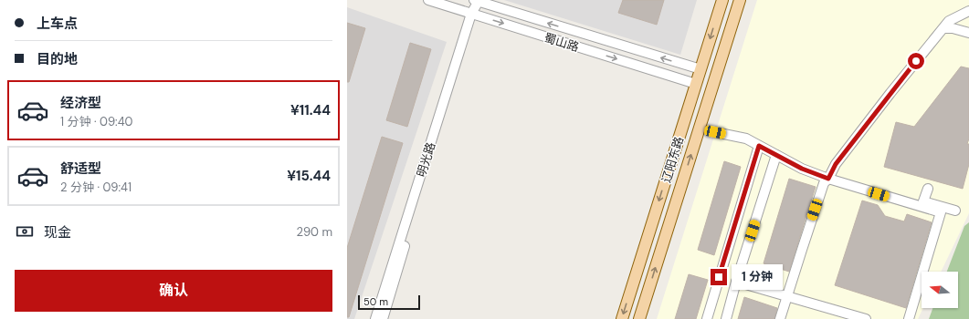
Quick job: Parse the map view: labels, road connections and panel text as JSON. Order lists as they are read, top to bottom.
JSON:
{
  "streets": {
    "main road": ["辽阳东路"],
    "street": ["蜀山路", "明光路"]
  },
  "crossings": [
    ["蜀山路", "明光路"],
    ["蜀山路", "辽阳东路"]
  ],
  "scale_bar": "50 m",
  "north": "left",
  "page": {
    "banner": ["上车点", "目的地"],
    "list": [
      {
        "name": "经济型",
        "note": "1 分钟 · 09:40",
        "value": "¥11.44"
      },
      {
        "name": "舒适型",
        "note": "2 分钟 · 09:41",
        "value": "¥15.44"
      }
    ],
    "pay": ["现金", "290 m"],
    "buttons": "确认",
    "bubble": "1 分钟",
    "scale": "50 m"
  }
}
